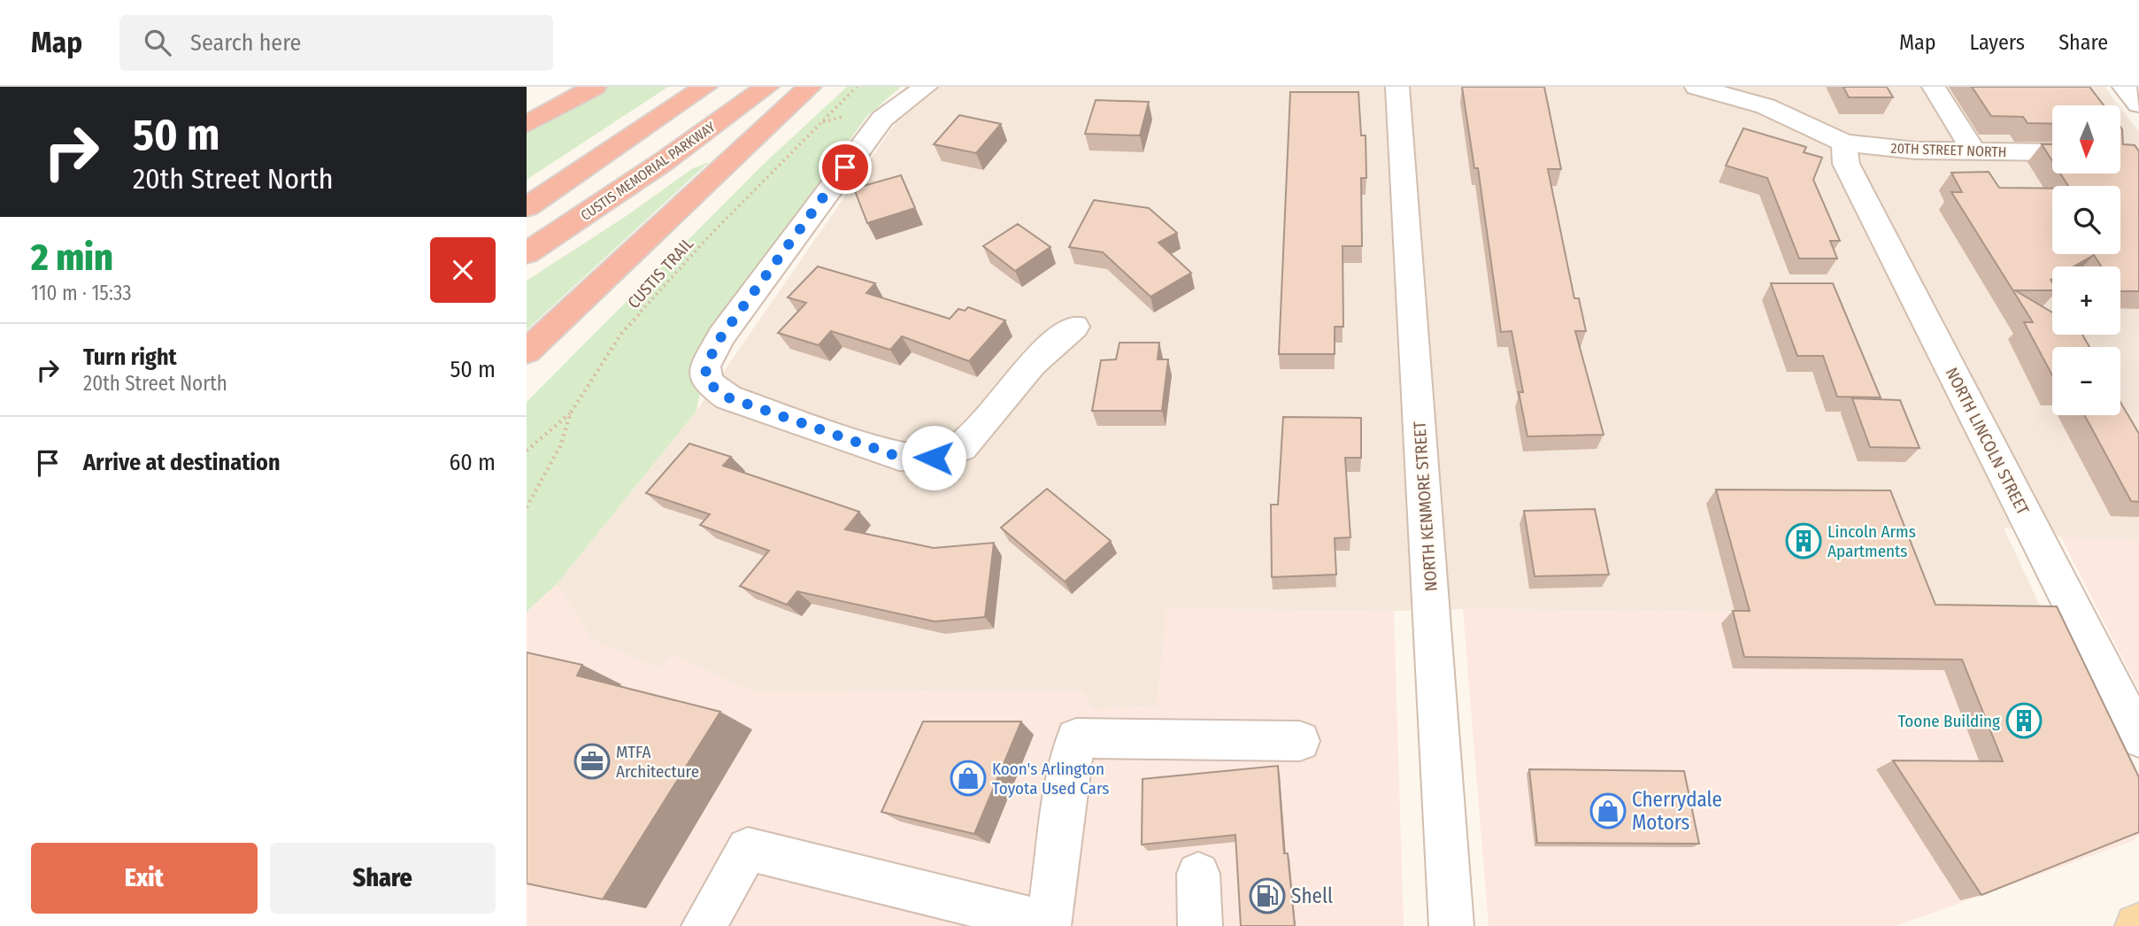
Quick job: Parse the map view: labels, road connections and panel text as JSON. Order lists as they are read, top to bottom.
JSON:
{
  "streets": {
    "highway": ["CUSTIS MEMORIAL PARKWAY"],
    "street": ["20TH STREET NORTH", "NORTH LINCOLN STREET", "NORTH KENMORE STREET"],
    "path": ["CUSTIS TRAIL"]
  },
  "crossings": [
    ["20TH STREET NORTH", "NORTH LINCOLN STREET"]
  ],
  "places": {
    "building": ["Lincoln Arms Apartments", "Toone Building"],
    "office": ["MTFA Architecture"],
    "shop": ["Koon's Arlington Toyota Used Cars", "Cherrydale Motors"],
    "fuel station": ["Shell"]
  },
  "north": "bottom",
  "page": {
    "header": "Map",
    "search": "Search here",
    "nav": ["Map", "Layers", "Share"],
    "turn": ["50 m", "20th Street North"],
    "map_buttons": ["+", "−"],
    "heading": ["2 min", "110 m · 15:33"],
    "list": [
      {
        "name": "Turn right",
        "note": "20th Street North",
        "value": "50 m"
      },
      {
        "name": "Arrive at destination",
        "value": "60 m"
      }
    ],
    "buttons": ["Exit", "Share"]
  }
}
